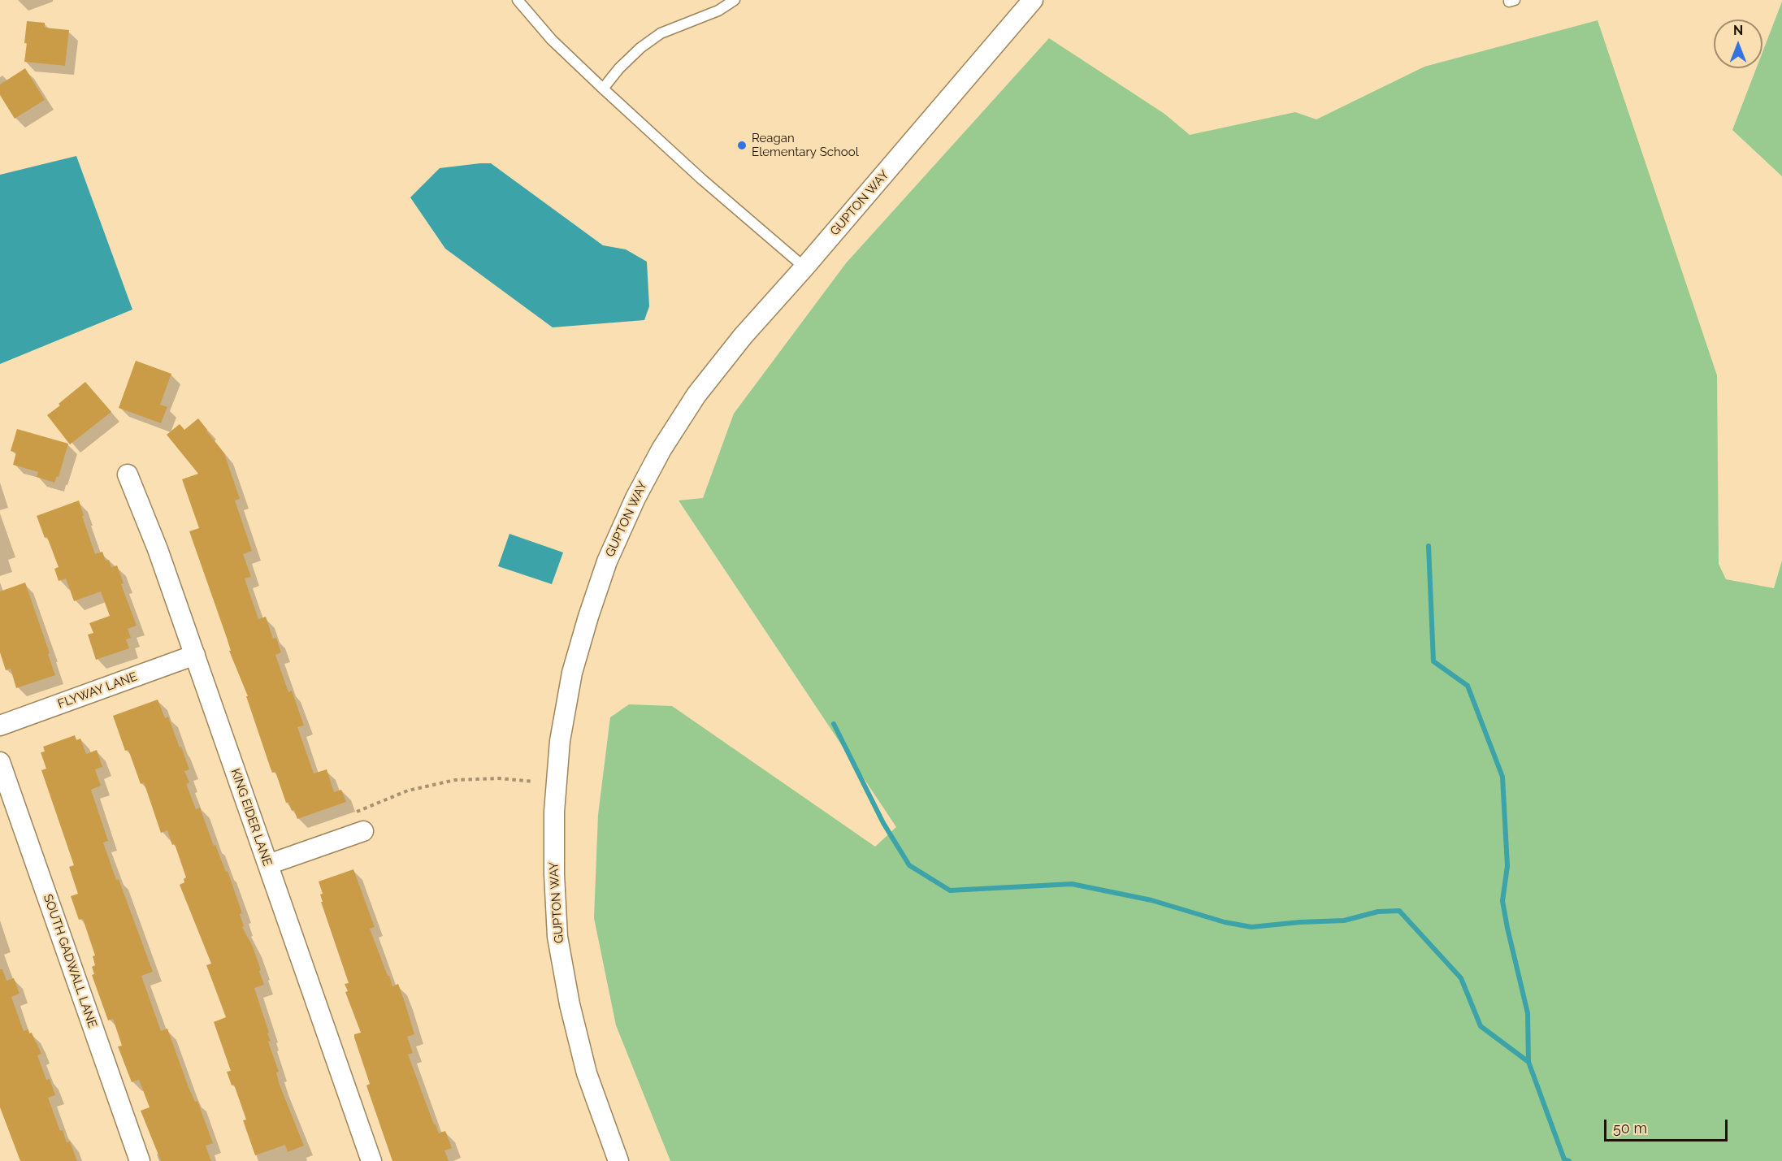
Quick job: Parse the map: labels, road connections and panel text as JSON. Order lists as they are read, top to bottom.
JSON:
{
  "streets": {
    "street": [
      "GUPTON WAY",
      "FLYWAY LANE",
      "KING EIDER LANE",
      "SOUTH GADWALL LANE"
    ]
  },
  "crossings": [
    ["FLYWAY LANE", "KING EIDER LANE"]
  ],
  "places": ["Reagan Elementary School"],
  "scale_bar": "50 m",
  "north": "top"
}
